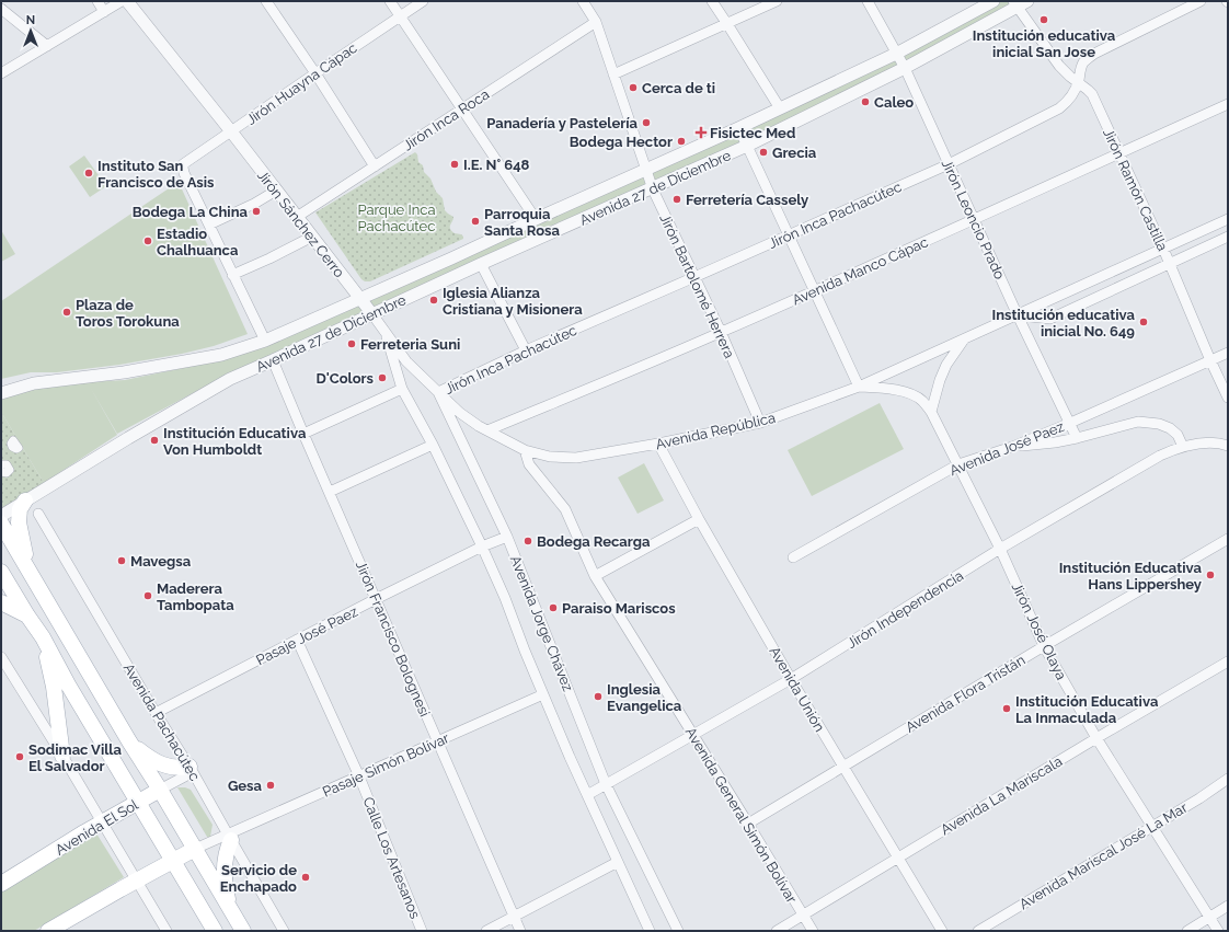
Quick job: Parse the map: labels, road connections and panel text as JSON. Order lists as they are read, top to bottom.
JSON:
{
  "streets": {
    "main road": ["Avenida El Sol"],
    "street": [
      "Jirón Huayna Cápac",
      "Jirón Inca Roca",
      "Avenida 27 de Diciembre",
      "Jirón Ramón Castilla",
      "Jirón Inca Pachacútec",
      "Jirón Leoncio Prado",
      "Jirón Sánchez Cerro",
      "Avenida Manco Cápac",
      "Jirón Bartolomé Herrera",
      "Avenida República",
      "Avenida José Paez",
      "Jirón Independencia",
      "Avenida Jorge Chávez",
      "Jirón José Olaya",
      "Pasaje José Paez",
      "Jirón Francisco Bolognesi",
      "Avenida Unión",
      "Avenida Flora Tristán",
      "Avenida Pachacútec",
      "Pasaje Simón Bolívar",
      "Avenida La Mariscala",
      "Avenida General Simón Bolívar",
      "Avenida Mariscal José La Mar",
      "Calle Los Artesanos"
    ]
  },
  "crossings": [
    ["Jirón Huayna Cápac", "Jirón Sánchez Cerro"],
    ["Jirón Inca Roca", "Jirón Sánchez Cerro"],
    ["Jirón Inca Roca", "Jirón Bartolomé Herrera"],
    ["Avenida 27 de Diciembre", "Jirón Ramón Castilla"],
    ["Avenida 27 de Diciembre", "Jirón Leoncio Prado"],
    ["Avenida 27 de Diciembre", "Jirón Sánchez Cerro"],
    ["Avenida 27 de Diciembre", "Jirón Bartolomé Herrera"],
    ["Avenida 27 de Diciembre", "Avenida Jorge Chávez"],
    ["Avenida 27 de Diciembre", "Jirón Francisco Bolognesi"],
    ["Jirón Ramón Castilla", "Jirón Inca Pachacútec"],
    ["Jirón Ramón Castilla", "Avenida Manco Cápac"],
    ["Jirón Ramón Castilla", "Avenida República"],
    ["Jirón Ramón Castilla", "Avenida José Paez"],
    ["Jirón Inca Pachacútec", "Jirón Leoncio Prado"],
    ["Jirón Inca Pachacútec", "Jirón Bartolomé Herrera"],
    ["Jirón Inca Pachacútec", "Avenida República"],
    ["Jirón Inca Pachacútec", "Avenida Jorge Chávez"],
    ["Jirón Leoncio Prado", "Avenida Manco Cápac"],
    ["Jirón Leoncio Prado", "Avenida República"],
    ["Jirón Leoncio Prado", "Avenida José Paez"],
    ["Jirón Sánchez Cerro", "Avenida Jorge Chávez"],
    ["Avenida Manco Cápac", "Jirón Bartolomé Herrera"],
    ["Avenida Manco Cápac", "Avenida República"],
    ["Jirón Bartolomé Herrera", "Avenida República"],
    ["Avenida República", "Avenida Jorge Chávez"],
    ["Avenida República", "Jirón José Olaya"],
    ["Avenida República", "Avenida Unión"],
    ["Avenida República", "Avenida General Simón Bolívar"],
    ["Avenida José Paez", "Jirón José Olaya"],
    ["Jirón Independencia", "Avenida Jorge Chávez"],
    ["Jirón Independencia", "Jirón José Olaya"],
    ["Jirón Independencia", "Avenida Unión"],
    ["Jirón Independencia", "Avenida General Simón Bolívar"],
    ["Avenida Jorge Chávez", "Pasaje José Paez"],
    ["Avenida Jorge Chávez", "Pasaje Simón Bolívar"],
    ["Jirón José Olaya", "Avenida Flora Tristán"],
    ["Jirón José Olaya", "Avenida La Mariscala"],
    ["Jirón José Olaya", "Avenida Mariscal José La Mar"],
    ["Pasaje José Paez", "Jirón Francisco Bolognesi"],
    ["Pasaje José Paez", "Avenida Pachacútec"],
    ["Pasaje José Paez", "Calle Los Artesanos"],
    ["Jirón Francisco Bolognesi", "Pasaje Simón Bolívar"],
    ["Avenida Unión", "Avenida Flora Tristán"],
    ["Avenida Unión", "Avenida La Mariscala"],
    ["Avenida Flora Tristán", "Avenida General Simón Bolívar"],
    ["Avenida Pachacútec", "Pasaje Simón Bolívar"],
    ["Avenida Pachacútec", "Avenida El Sol"],
    ["Pasaje Simón Bolívar", "Calle Los Artesanos"],
    ["Avenida La Mariscala", "Avenida General Simón Bolívar"]
  ],
  "parks": ["Parque Inca Pachacútec"],
  "places": {
    "other": [
      "Institución educativa inicial San Jose",
      "Cerca de ti",
      "Caleo",
      "Panadería y Pastelería",
      "Bodega Hector",
      "Grecia",
      "I.E. N° 648",
      "Instituto San Francisco de Asis",
      "Ferretería Cassely",
      "Bodega La China",
      "Parroquia Santa Rosa",
      "Estadio Chalhuanca",
      "Iglesia Alianza Cristiana y Misionera",
      "Plaza de Toros Torokuna",
      "Institución educativa inicial No. 649",
      "Ferreteria Suni",
      "D'Colors",
      "Institución Educativa Von Humboldt",
      "Bodega Recarga",
      "Mavegsa",
      "Institución Educativa Hans Lippershey",
      "Maderera Tambopata",
      "Paraiso Mariscos",
      "Inglesia Evangelica",
      "Institución Educativa La Inmaculada",
      "Sodimac Villa El Salvador",
      "Gesa",
      "Servicio de Enchapado"
    ],
    "health": ["Fisictec Med"]
  },
  "north": "top"
}
